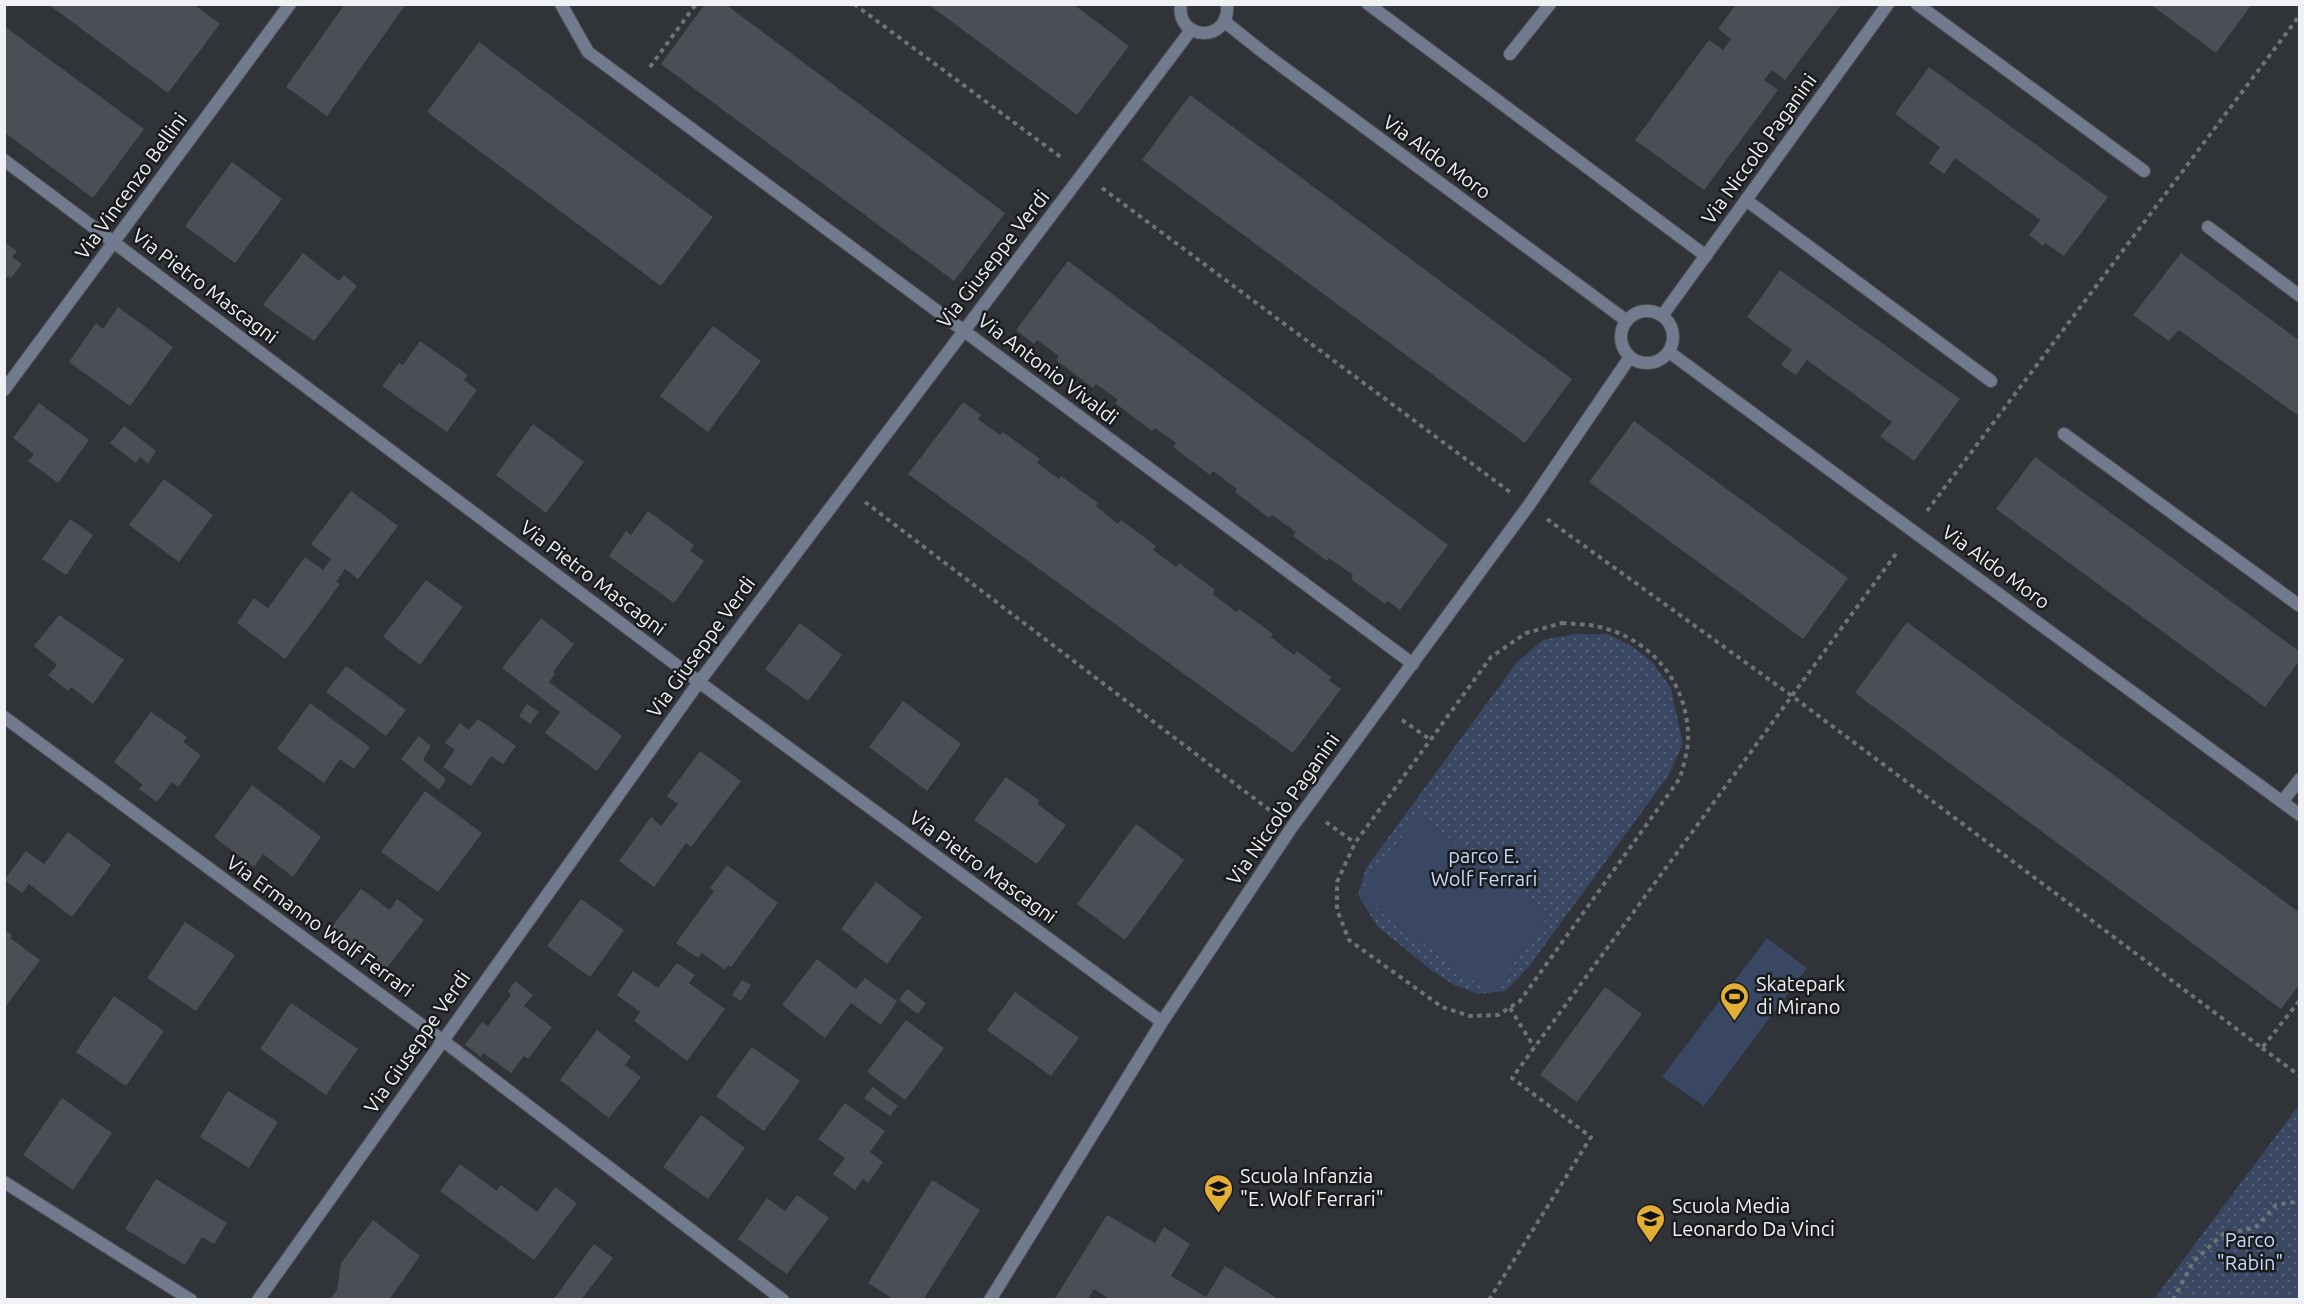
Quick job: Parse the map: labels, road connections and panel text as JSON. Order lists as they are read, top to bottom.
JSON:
{
  "streets": {
    "street": [
      "Via Niccolò Paganini",
      "Via Aldo Moro",
      "Via Vincenzo Bellini",
      "Via Giuseppe Verdi",
      "Via Pietro Mascagni",
      "Via Antonio Vivaldi",
      "Via Ermanno Wolf Ferrari"
    ]
  },
  "crossings": [
    ["Via Niccolò Paganini", "Via Aldo Moro"],
    ["Via Niccolò Paganini", "Via Pietro Mascagni"],
    ["Via Niccolò Paganini", "Via Antonio Vivaldi"],
    ["Via Vincenzo Bellini", "Via Pietro Mascagni"],
    ["Via Giuseppe Verdi", "Via Pietro Mascagni"],
    ["Via Giuseppe Verdi", "Via Antonio Vivaldi"],
    ["Via Giuseppe Verdi", "Via Ermanno Wolf Ferrari"]
  ],
  "parks": ["parco E. Wolf Ferrari", "Parco \"Rabin\""],
  "places": {
    "sports": ["Skatepark di Mirano"],
    "school or university": ["Scuola Infanzia \"E. Wolf Ferrari\"", "Scuola Media Leonardo Da Vinci"]
  }
}
